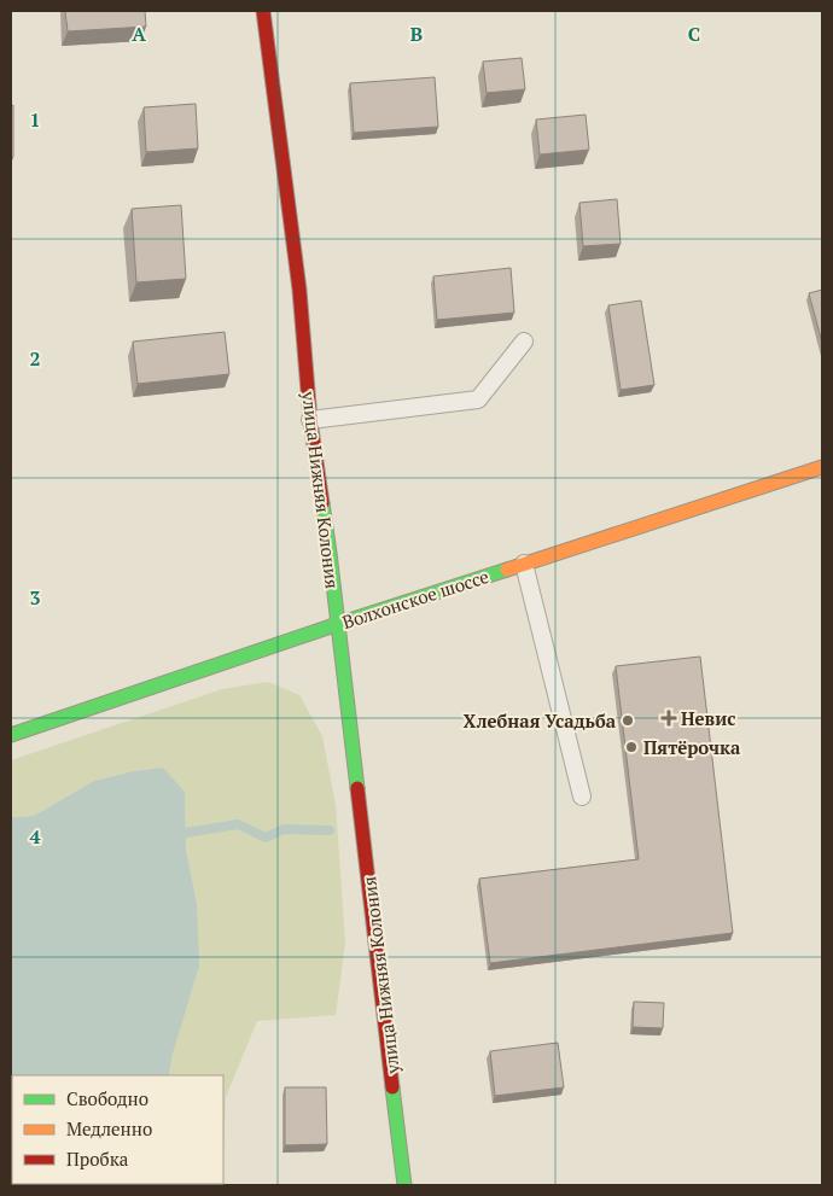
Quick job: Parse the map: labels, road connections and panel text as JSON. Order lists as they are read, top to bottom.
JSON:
{
  "streets": {
    "main road": ["улица Нижняя Колония", "Волхонское шоссе"]
  },
  "crossings": [
    ["улица Нижняя Колония", "Волхонское шоссе"]
  ],
  "places": {
    "health": ["Невис"],
    "other": ["Хлебная Усадьба", "Пятёрочка"]
  },
  "legend": ["Свободно", "Медленно", "Пробка"],
  "grid": {
    "columns": ["A", "B", "C"],
    "rows": [
      "1",
      "2",
      "3",
      "4"
    ]
  }
}
